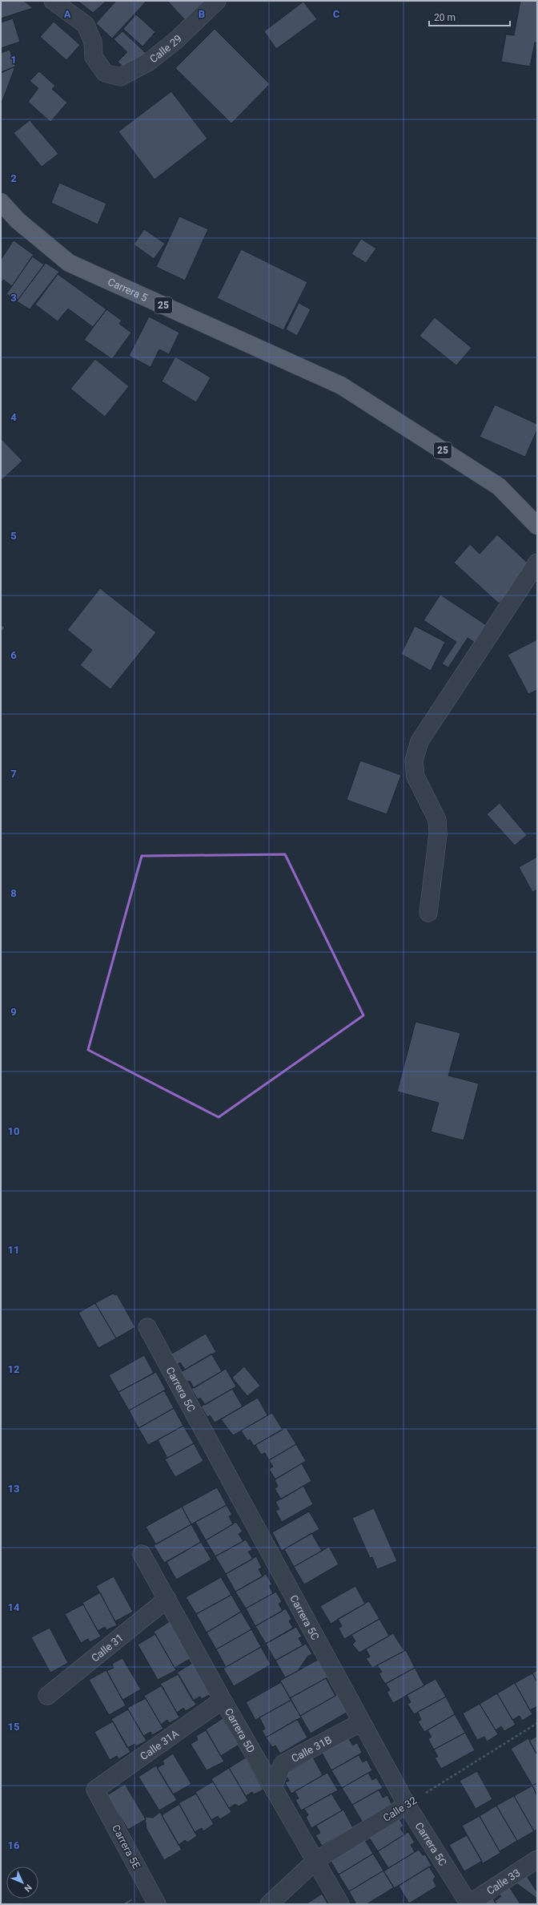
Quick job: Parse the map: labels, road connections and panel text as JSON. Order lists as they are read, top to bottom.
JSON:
{
  "streets": {
    "main road": ["Carrera 5", "25"],
    "street": [
      "Calle 29",
      "Carrera 5C",
      "Calle 31",
      "Carrera 5D",
      "Calle 31A",
      "Calle 31B",
      "Calle 32",
      "Carrera 5E",
      "Calle 33"
    ]
  },
  "crossings": [
    ["Carrera 5C", "Calle 31B"],
    ["Carrera 5C", "Calle 32"],
    ["Carrera 5C", "Calle 33"],
    ["Calle 31", "Carrera 5D"],
    ["Carrera 5D", "Calle 31A"],
    ["Carrera 5D", "Calle 31B"],
    ["Carrera 5D", "Calle 32"],
    ["Calle 31A", "Carrera 5E"]
  ],
  "scale_bar": "20 m",
  "north": "bottom right",
  "grid": {
    "columns": ["A", "B", "C"],
    "rows": [
      "1",
      "2",
      "3",
      "4",
      "5",
      "6",
      "7",
      "8",
      "9",
      "10",
      "11",
      "12",
      "13",
      "14",
      "15",
      "16"
    ]
  }
}
